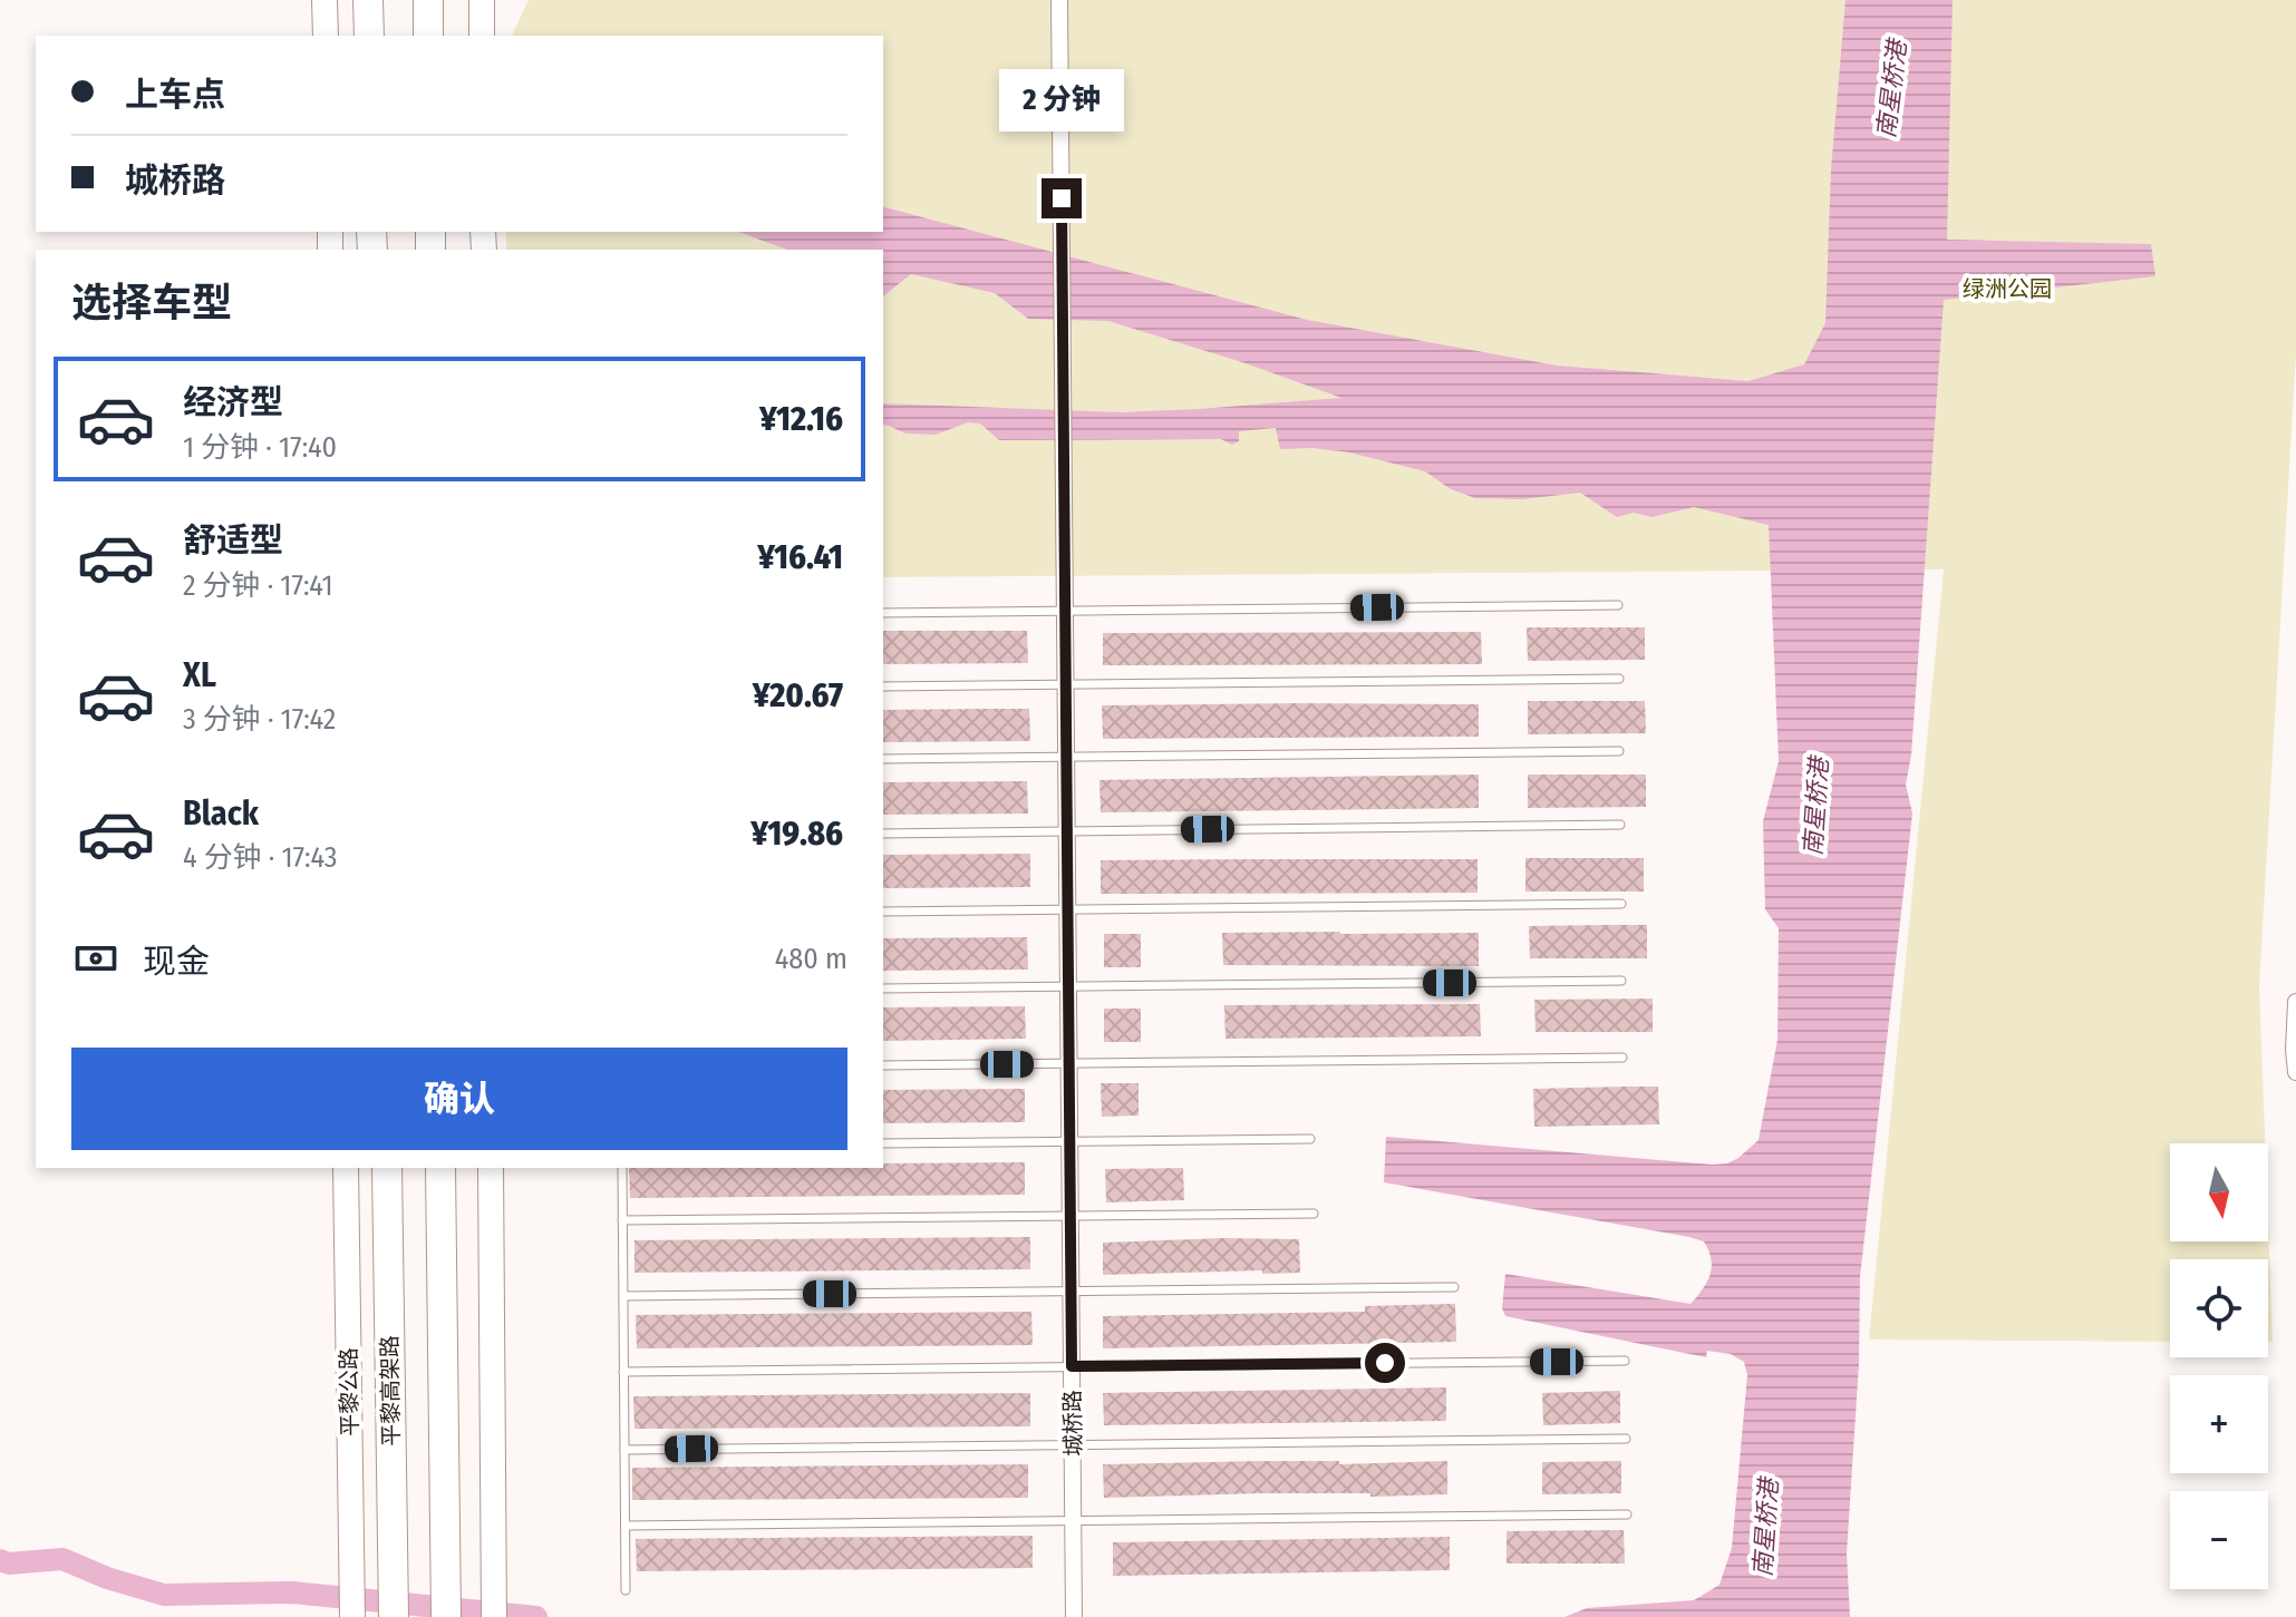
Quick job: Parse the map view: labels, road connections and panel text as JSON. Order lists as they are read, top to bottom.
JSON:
{
  "streets": {
    "highway": ["平黎高架路"],
    "main road": ["平黎公路"],
    "street": ["城桥路"]
  },
  "water": ["南星桥港"],
  "parks": ["绿洲公园"],
  "north": "bottom",
  "page": {
    "banner": ["上车点", "城桥路"],
    "bubble": "2 分钟",
    "heading": "选择车型",
    "list": [
      {
        "name": "经济型",
        "note": "1 分钟 · 17:40",
        "value": "¥12.16"
      },
      {
        "name": "舒适型",
        "note": "2 分钟 · 17:41",
        "value": "¥16.41"
      },
      {
        "name": "XL",
        "note": "3 分钟 · 17:42",
        "value": "¥20.67"
      },
      {
        "name": "Black",
        "note": "4 分钟 · 17:43",
        "value": "¥19.86"
      }
    ],
    "pay": ["现金", "480 m"],
    "buttons": "确认",
    "map_buttons": ["+", "−"]
  }
}
